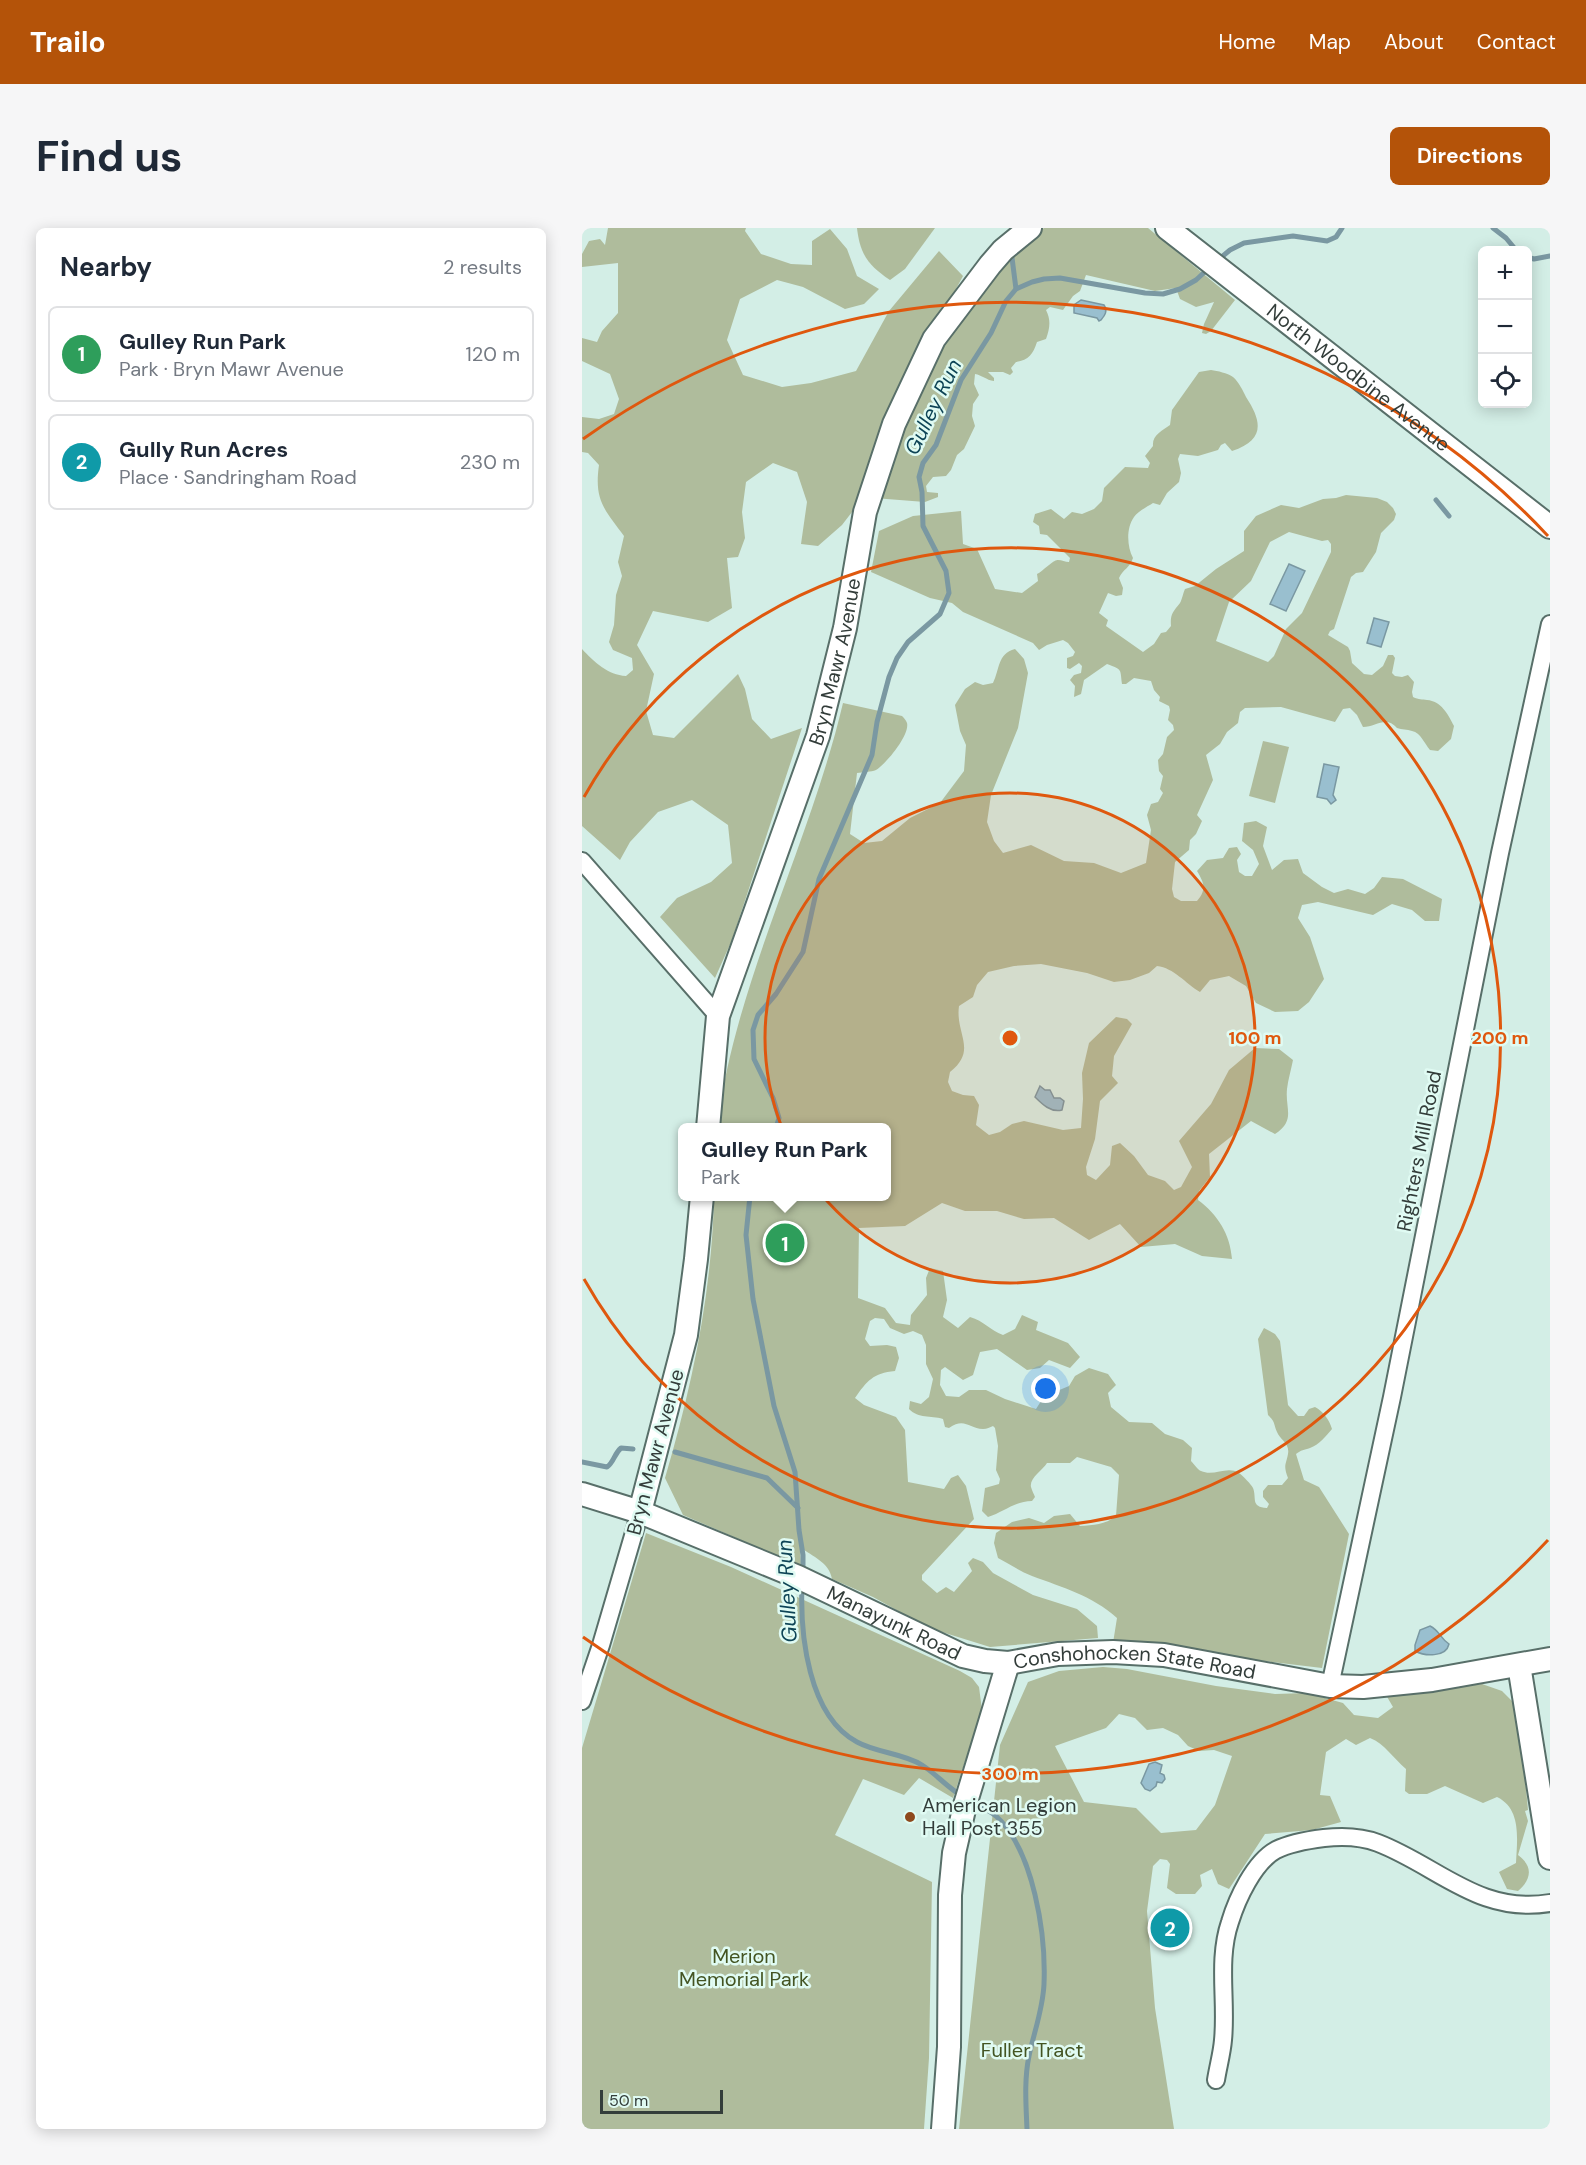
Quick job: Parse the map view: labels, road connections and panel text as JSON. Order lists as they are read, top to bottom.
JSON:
{
  "streets": {
    "street": [
      "North Woodbine Avenue",
      "Bryn Mawr Avenue",
      "Righters Mill Road",
      "Manayunk Road",
      "Conshohocken State Road"
    ]
  },
  "crossings": [
    ["Bryn Mawr Avenue", "Manayunk Road"],
    ["Righters Mill Road", "Conshohocken State Road"],
    ["Manayunk Road", "Conshohocken State Road"]
  ],
  "water": ["Gulley Run"],
  "parks": ["Merion Memorial Park", "Fuller Tract"],
  "places": ["American Legion Hall Post 355"],
  "scale_bar": "50 m",
  "page": {
    "header": "Trailo",
    "nav": [
      "Home",
      "Map",
      "About",
      "Contact"
    ],
    "buttons": "Directions",
    "title": "Find us",
    "heading": ["Nearby", "2 results"],
    "map_buttons": ["+", "−"],
    "list": [
      {
        "mark": "1",
        "name": "Gulley Run Park",
        "note": "Park · Bryn Mawr Avenue",
        "value": "120 m"
      },
      {
        "mark": "2",
        "name": "Gully Run Acres",
        "note": "Place · Sandringham Road",
        "value": "230 m"
      }
    ],
    "popup": ["Gulley Run Park", "Park"],
    "pins": ["1", "2"],
    "scale": "50 m"
  },
  "rings": ["100 m", "200 m", "300 m"]
}
